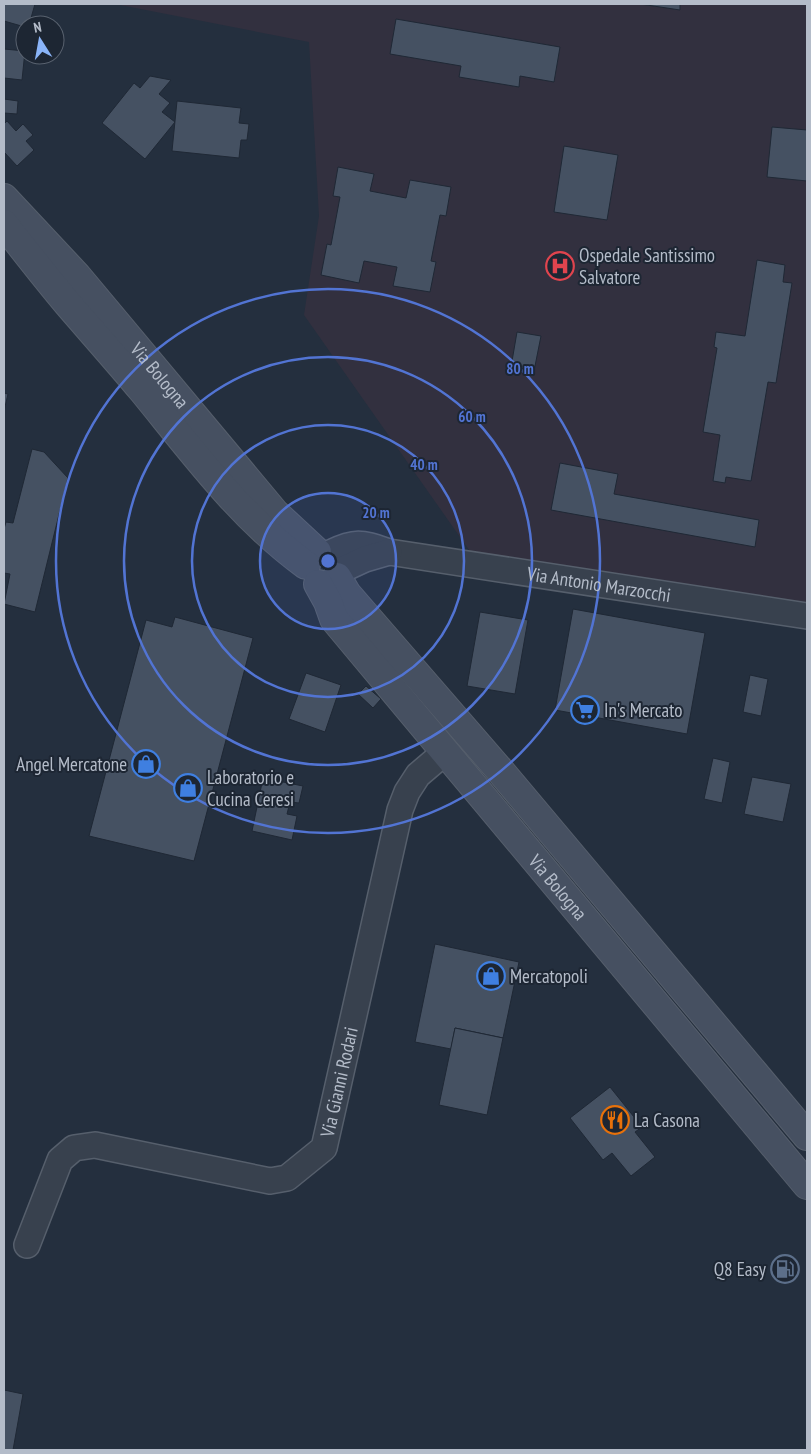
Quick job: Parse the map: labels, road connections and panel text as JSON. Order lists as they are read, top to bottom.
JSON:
{
  "streets": {
    "main road": ["Via Bologna"],
    "street": ["Via Antonio Marzocchi", "Via Gianni Rodari"]
  },
  "crossings": [
    ["Via Bologna", "Via Antonio Marzocchi"],
    ["Via Bologna", "Via Gianni Rodari"]
  ],
  "places": {
    "hospital": ["Ospedale Santissimo Salvatore"],
    "supermarket": ["In's Mercato"],
    "shop": ["Angel Mercatone", "Laboratorio e Cucina Ceresi", "Mercatopoli"],
    "restaurant": ["La Casona"],
    "fuel station": ["Q8 Easy"]
  },
  "north": "top",
  "rings": [
    "80 m",
    "60 m",
    "40 m",
    "20 m"
  ]
}
